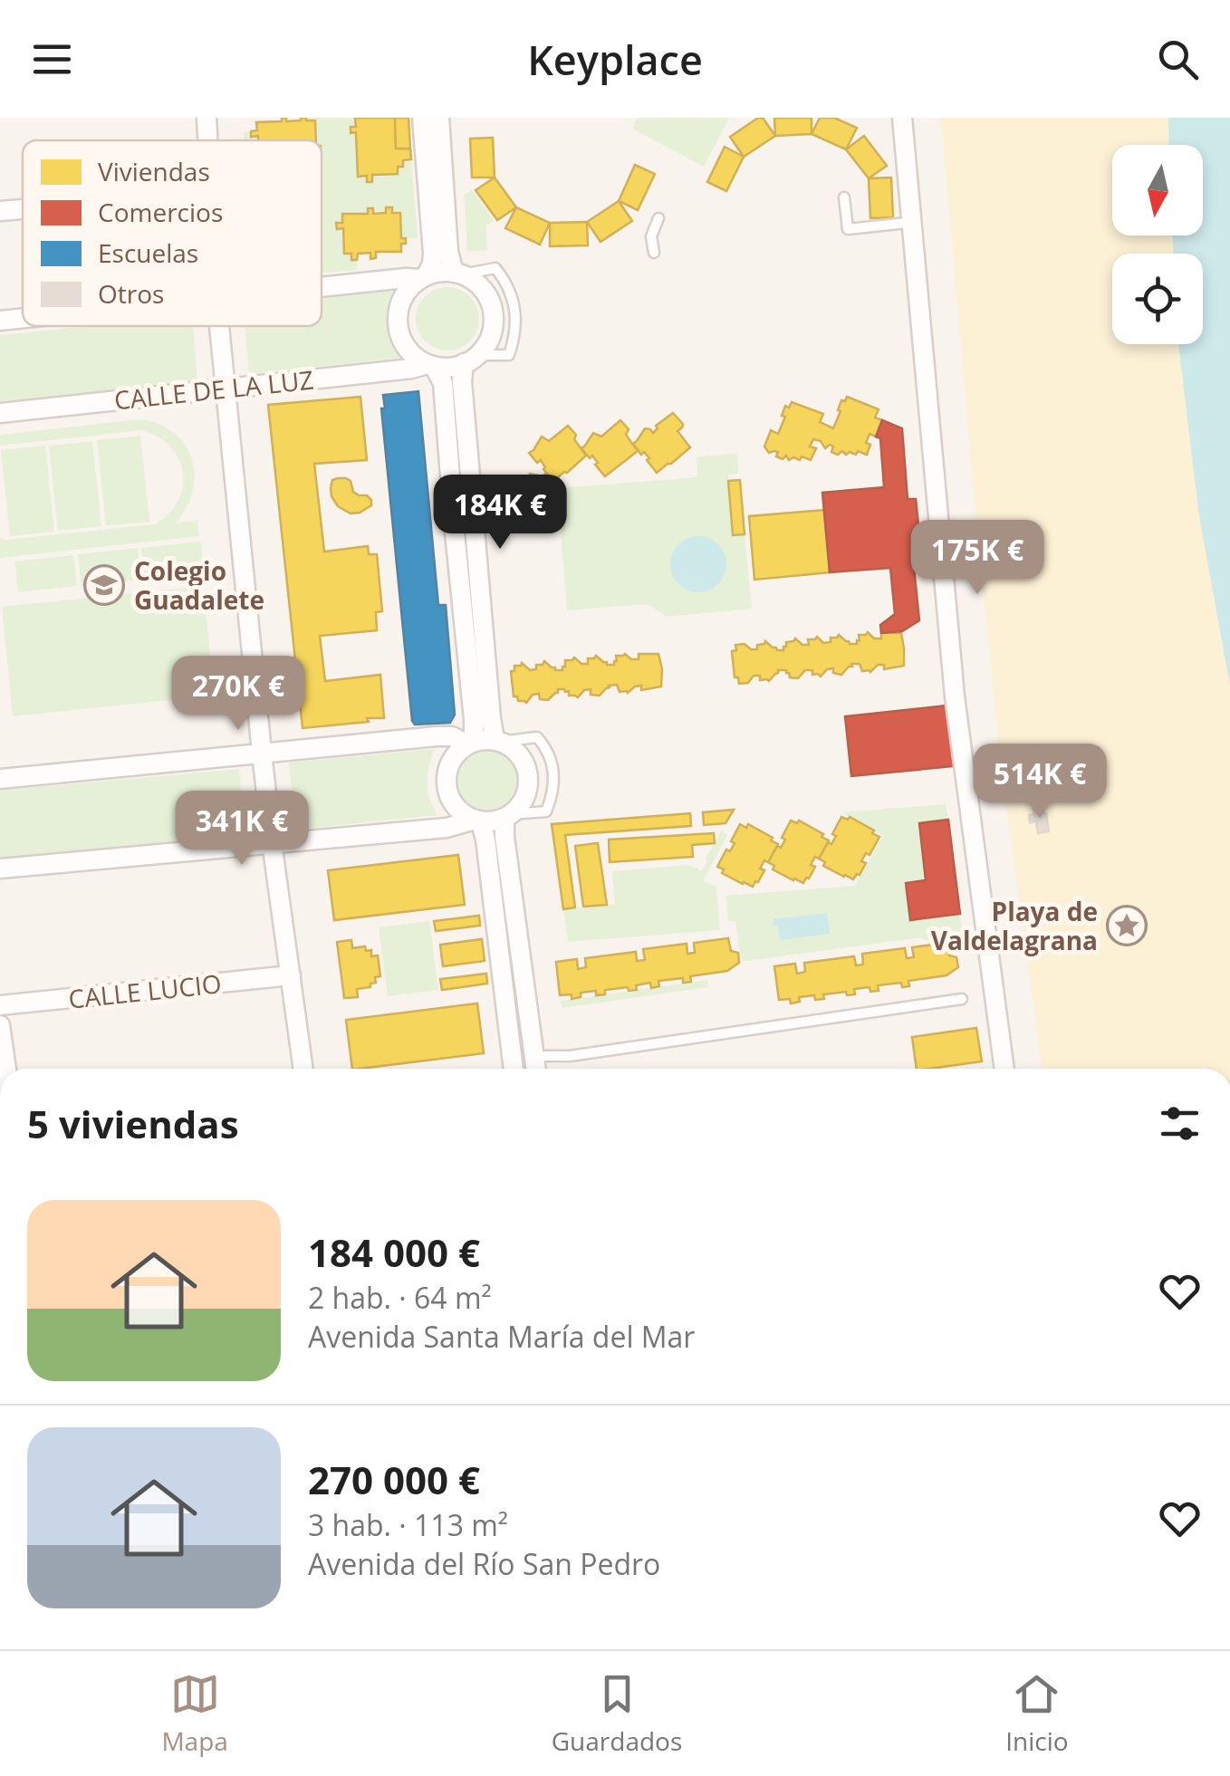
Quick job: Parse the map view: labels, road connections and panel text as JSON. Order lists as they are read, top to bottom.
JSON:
{
  "streets": {
    "street": ["CALLE DE LA LUZ", "CALLE LUCIO"]
  },
  "places": {
    "school or university": ["Colegio Guadalete"],
    "place": ["Playa de Valdelagrana"]
  },
  "legend": [
    "Viviendas",
    "Comercios",
    "Escuelas",
    "Otros"
  ],
  "north": "bottom",
  "page": {
    "header": "Keyplace",
    "price": [
      "184K €",
      "175K €",
      "270K €",
      "514K €",
      "341K €"
    ],
    "heading": "5 viviendas",
    "list": [
      {
        "name": "184 000 €",
        "note": "2 hab. · 64 m² · Avenida Santa María del Mar"
      },
      {
        "name": "270 000 €",
        "note": "3 hab. · 113 m² · Avenida del Río San Pedro"
      }
    ],
    "tabs": ["Mapa", "Guardados", "Inicio"]
  }
}
